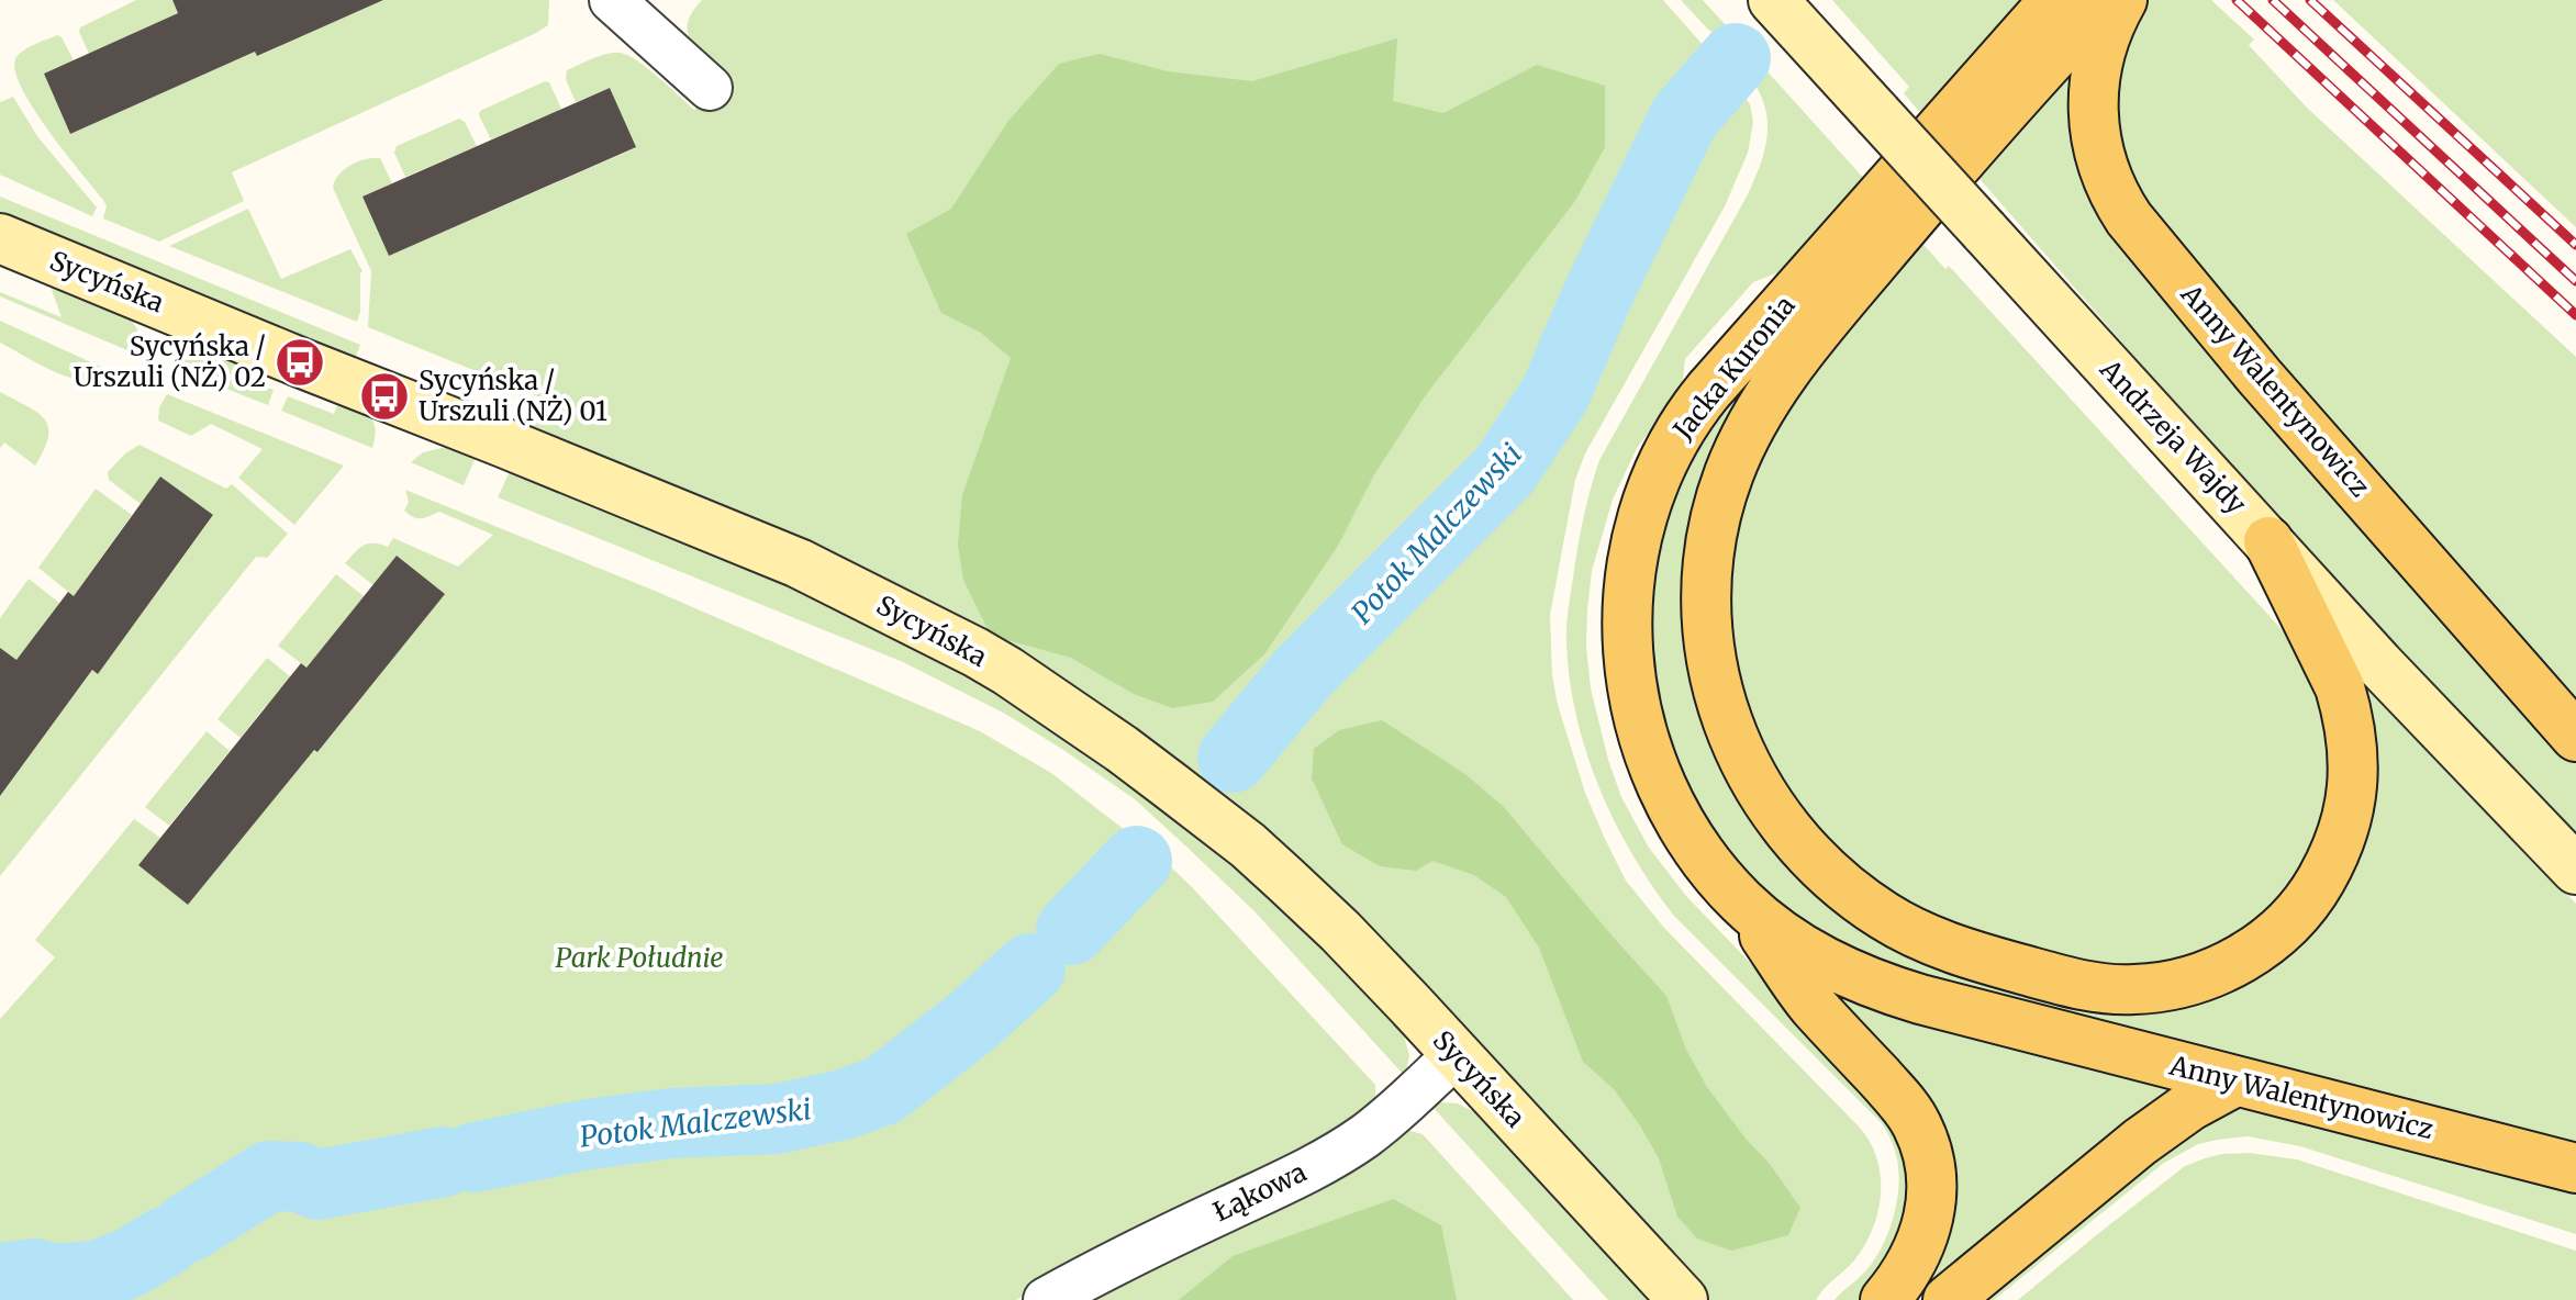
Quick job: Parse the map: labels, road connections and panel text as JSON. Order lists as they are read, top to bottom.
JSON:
{
  "streets": {
    "main road": ["Jacka Kuronia", "Anny Walentynowicz"],
    "street": ["Sycyńska", "Andrzeja Wajdy", "Łąkowa"]
  },
  "crossings": [
    ["Sycyńska", "Łąkowa"],
    ["Jacka Kuronia", "Anny Walentynowicz"]
  ],
  "water": ["Potok Malczewski"],
  "parks": ["Park Południe"],
  "places": {
    "bus stop": ["Sycyńska / Urszuli (NŻ) 02", "Sycyńska / Urszuli (NŻ) 01"]
  }
}
